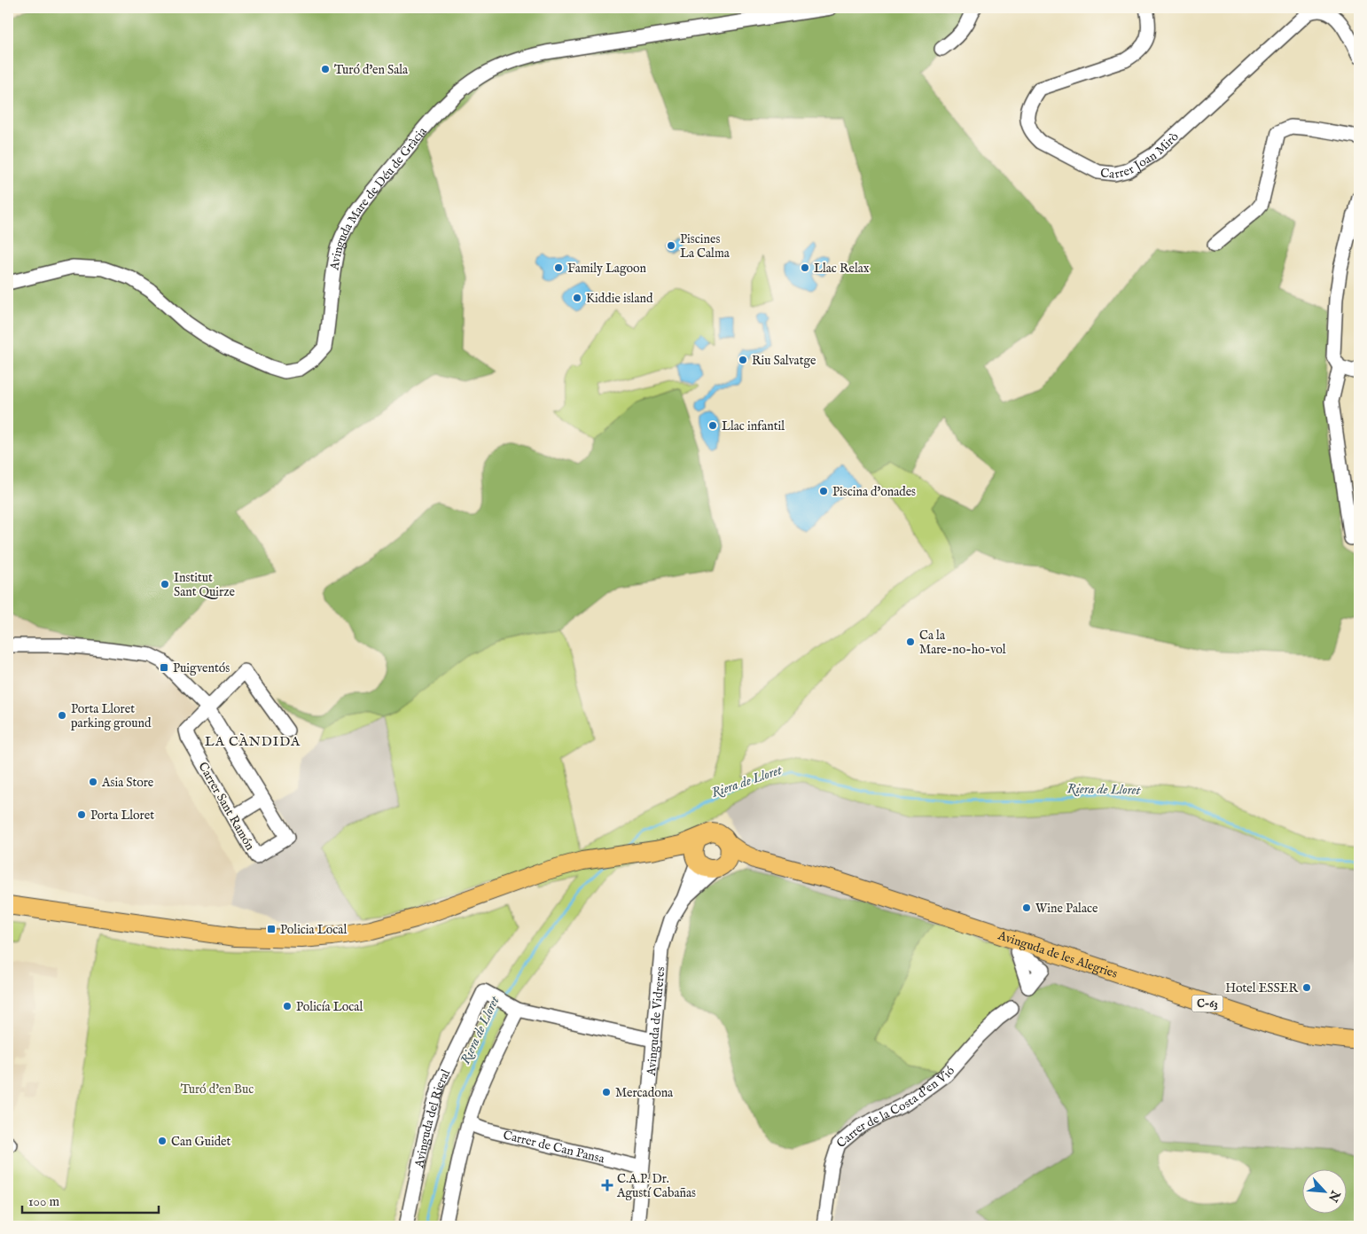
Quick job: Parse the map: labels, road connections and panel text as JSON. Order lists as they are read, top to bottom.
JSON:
{
  "streets": {
    "main road": ["Avinguda de les Alegries", "C-63"],
    "street": [
      "Carrer Joan Mirò",
      "Avinguda Mare de Déu de Gràcia",
      "Carrer Sant Ramón",
      "Avinguda de Vidreres",
      "Carrer de la Costa d'en Vió",
      "Avinguda del Rieral",
      "Carrer de Can Pansa"
    ]
  },
  "crossings": [
    ["Avinguda de les Alegries", "C-63"],
    ["C-63", "Avinguda de Vidreres"],
    ["Avinguda de Vidreres", "Carrer de Can Pansa"]
  ],
  "districts": ["LA CÀNDIDA"],
  "water": ["Riera de Lloret"],
  "parks": ["Turó d'en Buc"],
  "places": {
    "other": [
      "Turó d'en Sala",
      "Piscines La Calma",
      "Family Lagoon",
      "Llac Relax",
      "Kiddie island",
      "Riu Salvatge",
      "Llac infantil",
      "Piscina d'onades",
      "Institut Sant Quirze",
      "Ca la Mare-no-ho-vol",
      "Porta Lloret parking ground",
      "Asia Store",
      "Porta Lloret",
      "Wine Palace",
      "Hotel ESSER",
      "Policía Local",
      "Mercadona",
      "Can Guidet"
    ],
    "transit": ["Puigventós", "Policia Local"],
    "health": ["C.A.P. Dr. Agustí Cabañas"]
  },
  "scale_bar": "100 m",
  "north": "bottom right"
}
